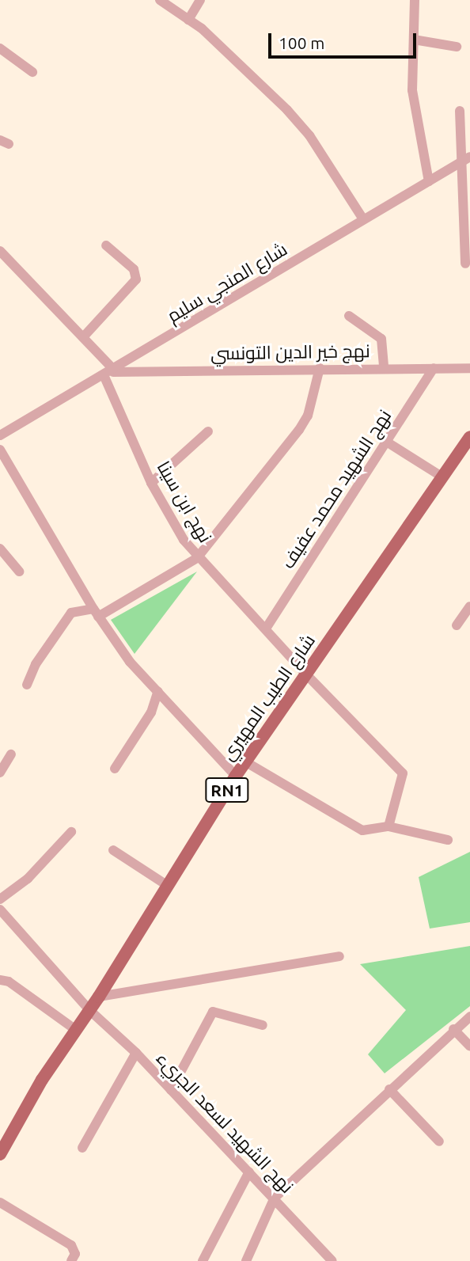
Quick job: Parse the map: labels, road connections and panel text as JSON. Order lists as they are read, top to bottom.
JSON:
{
  "streets": {
    "main road": ["شارع الطيب المهيري", "RN1"],
    "street": [
      "شارع المنجي سليم",
      "نهج خير الدين التونسي",
      "نهج الشهيد محمد عفيف",
      "نهج ابن سينا",
      "نهج الشهيد لسعد الجريء"
    ]
  },
  "crossings": [
    ["شارع المنجي سليم", "نهج خير الدين التونسي"],
    ["شارع المنجي سليم", "نهج ابن سينا"],
    ["نهج خير الدين التونسي", "نهج الشهيد محمد عفيف"],
    ["نهج خير الدين التونسي", "نهج ابن سينا"],
    ["نهج الشهيد محمد عفيف", "نهج ابن سينا"],
    ["نهج ابن سينا", "شارع الطيب المهيري"],
    ["شارع الطيب المهيري", "نهج الشهيد لسعد الجريء"]
  ],
  "scale_bar": "100 m"
}
